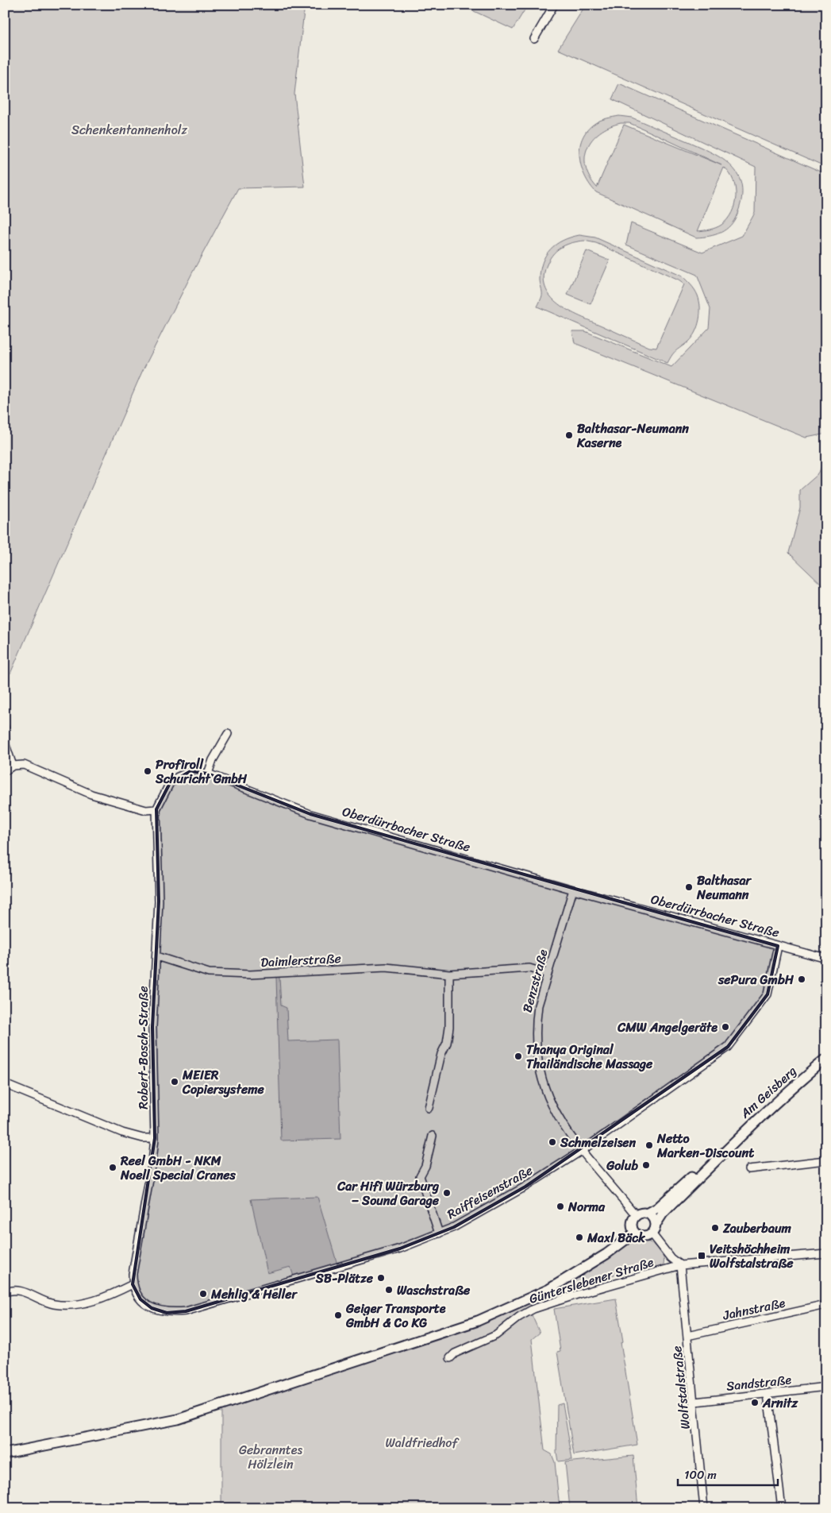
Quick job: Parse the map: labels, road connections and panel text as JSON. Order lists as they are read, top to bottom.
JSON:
{
  "streets": {
    "street": [
      "Oberdürrbacher Straße",
      "Daimlerstraße",
      "Benzstraße",
      "Robert-Bosch-Straße",
      "Am Geisberg",
      "Raiffeisenstraße",
      "Günterslebener Straße",
      "Jahnstraße",
      "Sandstraße",
      "Wolfstalstraße"
    ]
  },
  "crossings": [
    ["Oberdürrbacher Straße", "Benzstraße"],
    ["Oberdürrbacher Straße", "Robert-Bosch-Straße"],
    ["Oberdürrbacher Straße", "Raiffeisenstraße"],
    ["Daimlerstraße", "Benzstraße"],
    ["Daimlerstraße", "Robert-Bosch-Straße"],
    ["Benzstraße", "Am Geisberg"],
    ["Benzstraße", "Raiffeisenstraße"],
    ["Benzstraße", "Günterslebener Straße"],
    ["Robert-Bosch-Straße", "Raiffeisenstraße"],
    ["Am Geisberg", "Günterslebener Straße"],
    ["Günterslebener Straße", "Wolfstalstraße"],
    ["Jahnstraße", "Wolfstalstraße"],
    ["Sandstraße", "Wolfstalstraße"]
  ],
  "parks": ["Schenkentannenholz", "Waldfriedhof", "Gebranntes Hölzlein"],
  "places": {
    "other": [
      "Balthasar-Neumann Kaserne",
      "Profiroll Schuricht GmbH",
      "Balthasar Neumann",
      "sePura GmbH",
      "CMW Angelgeräte",
      "Thanya Original Thailändische Massage",
      "MEIER Copiersysteme",
      "Schmelzeisen",
      "Netto Marken-Discount",
      "Golub",
      "Reel GmbH - NKM Noell Special Cranes",
      "Car Hifi Würzburg – Sound Garage",
      "Norma",
      "Zauberbaum",
      "Maxl Bäck",
      "SB-Plätze",
      "Waschstraße",
      "Mehlig & Heller",
      "Geiger Transporte GmbH & Co KG",
      "Arnitz"
    ],
    "transit": ["Veitshöchheim Wolfstalstraße"]
  },
  "scale_bar": "100 m"
}
